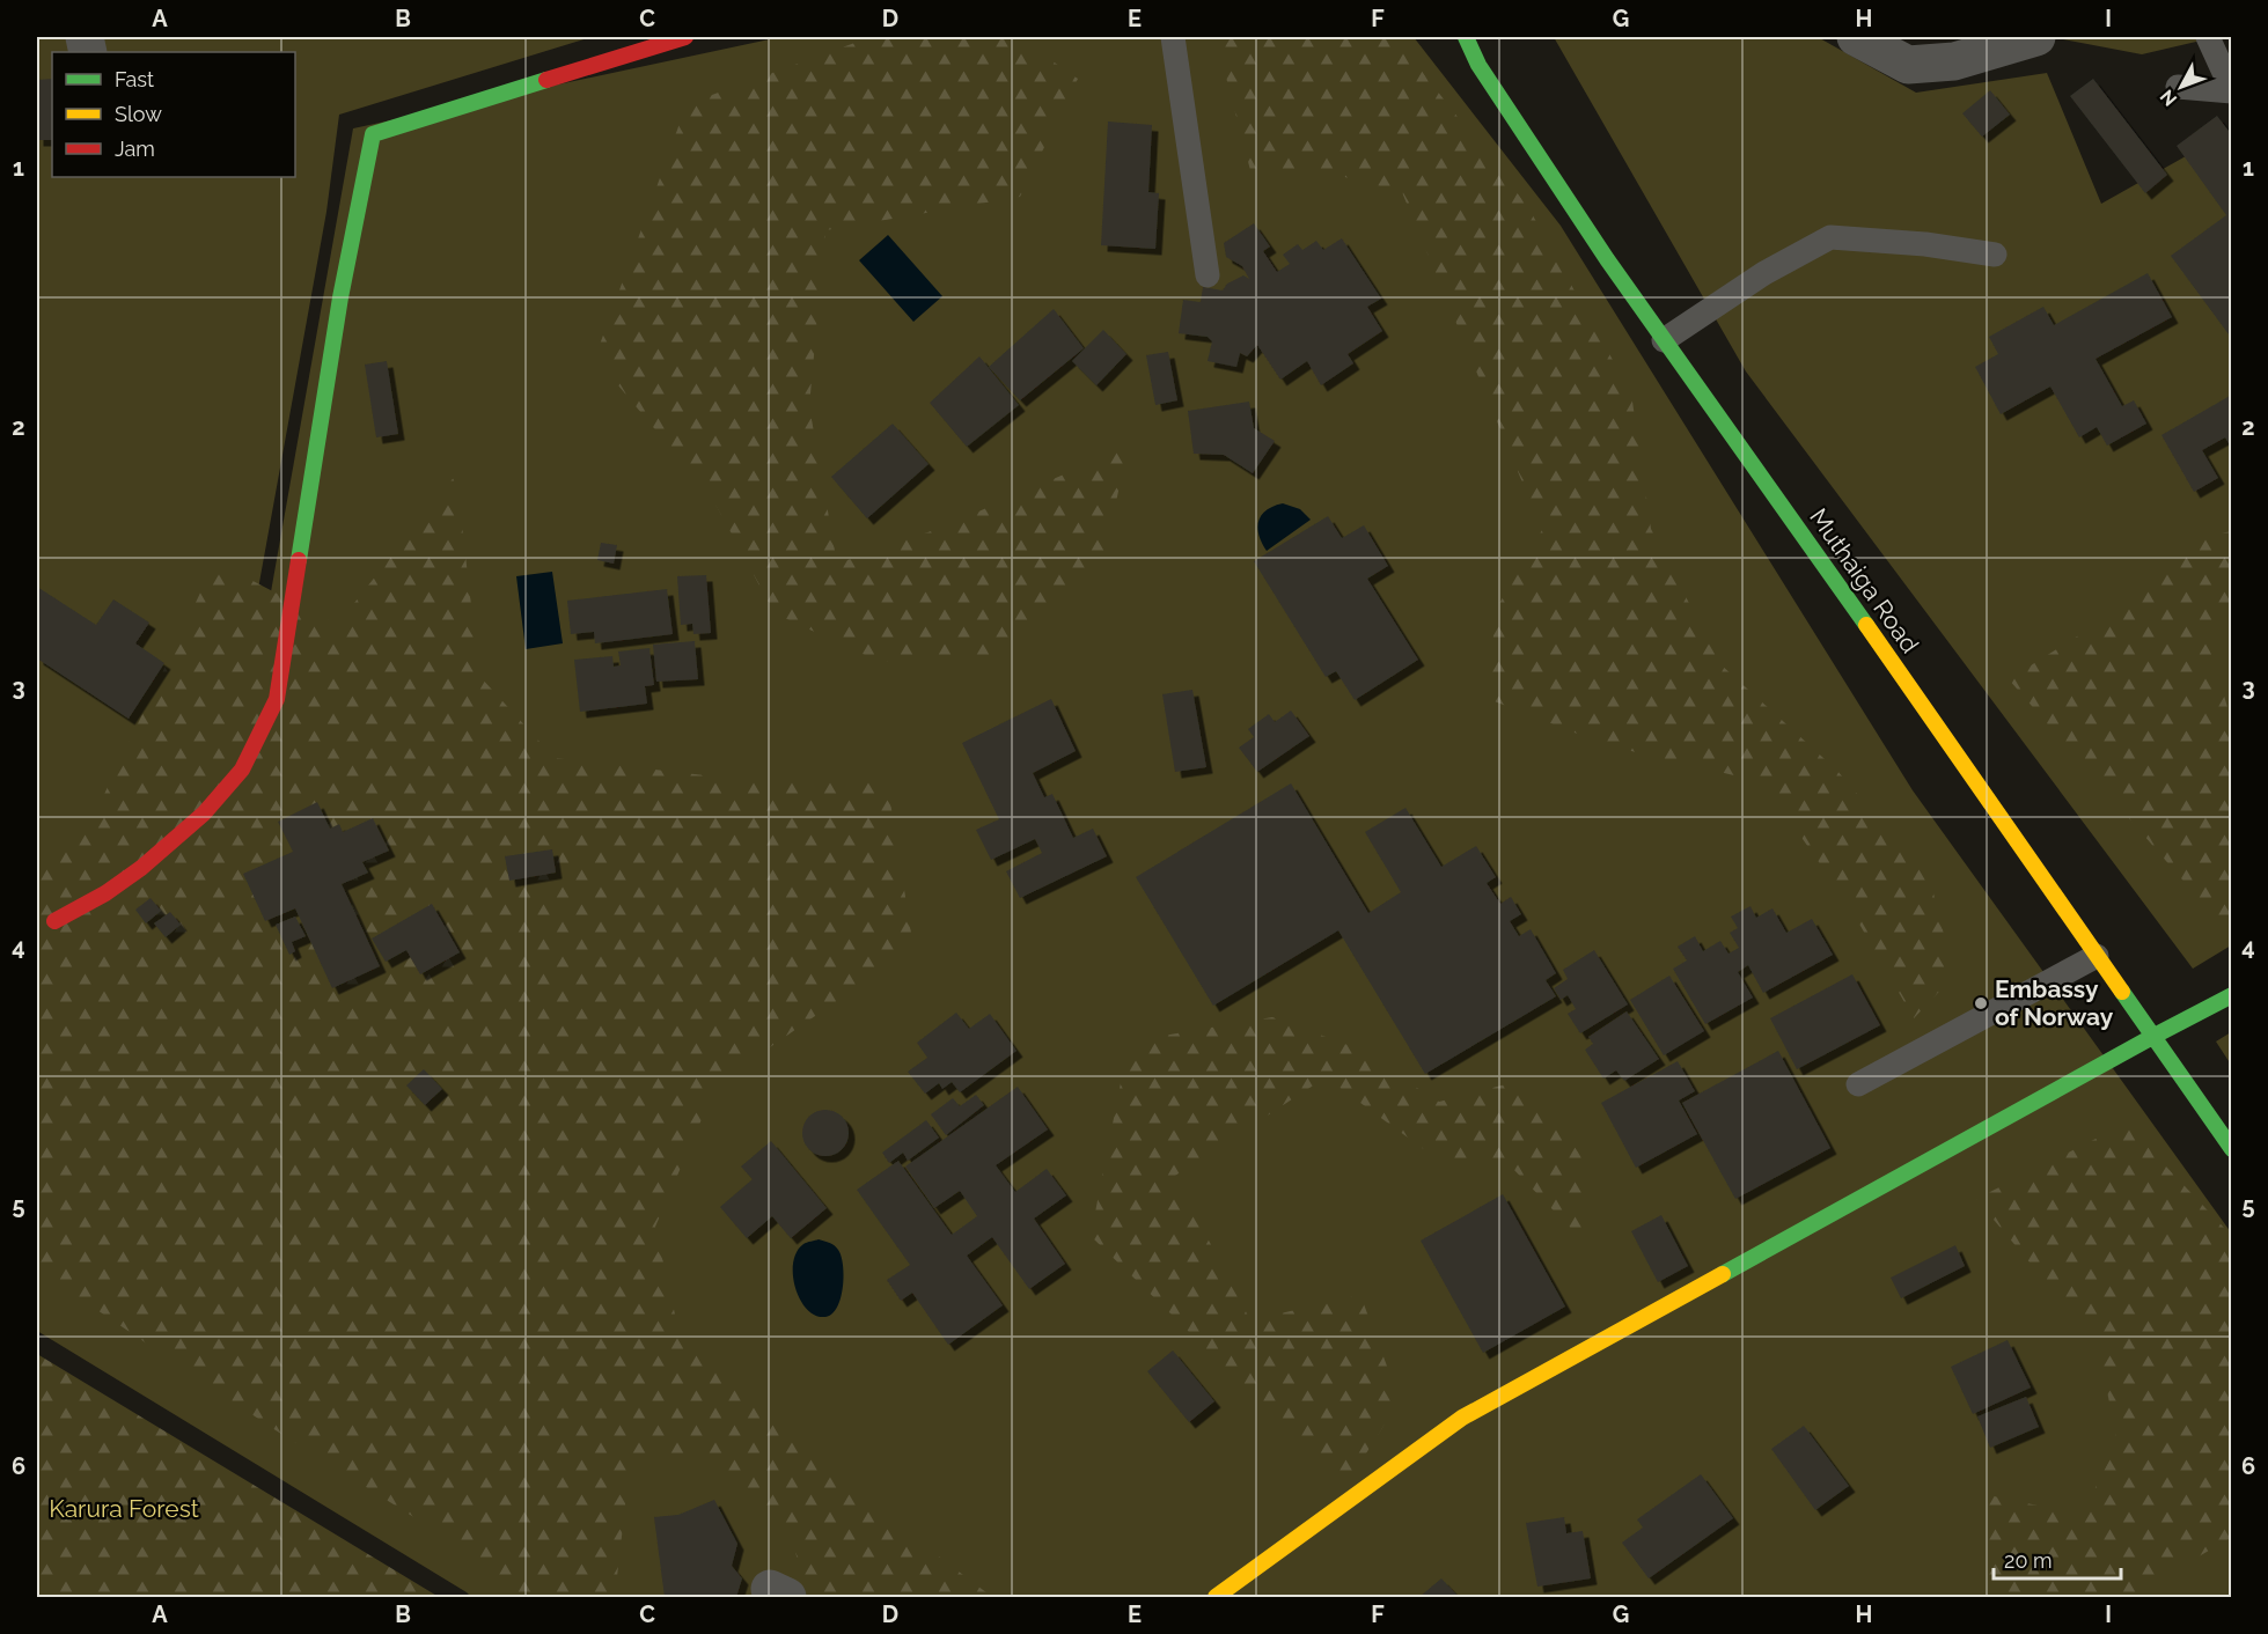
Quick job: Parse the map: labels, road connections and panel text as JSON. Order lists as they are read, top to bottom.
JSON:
{
  "streets": {
    "street": ["Muthaiga Road"]
  },
  "parks": ["Karura Forest"],
  "places": ["Embassy of Norway"],
  "legend": ["Fast", "Slow", "Jam"],
  "scale_bar": "20 m",
  "north": "bottom left",
  "grid": {
    "columns": [
      "A",
      "B",
      "C",
      "D",
      "E",
      "F",
      "G",
      "H",
      "I"
    ],
    "rows": [
      "1",
      "2",
      "3",
      "4",
      "5",
      "6"
    ]
  }
}
